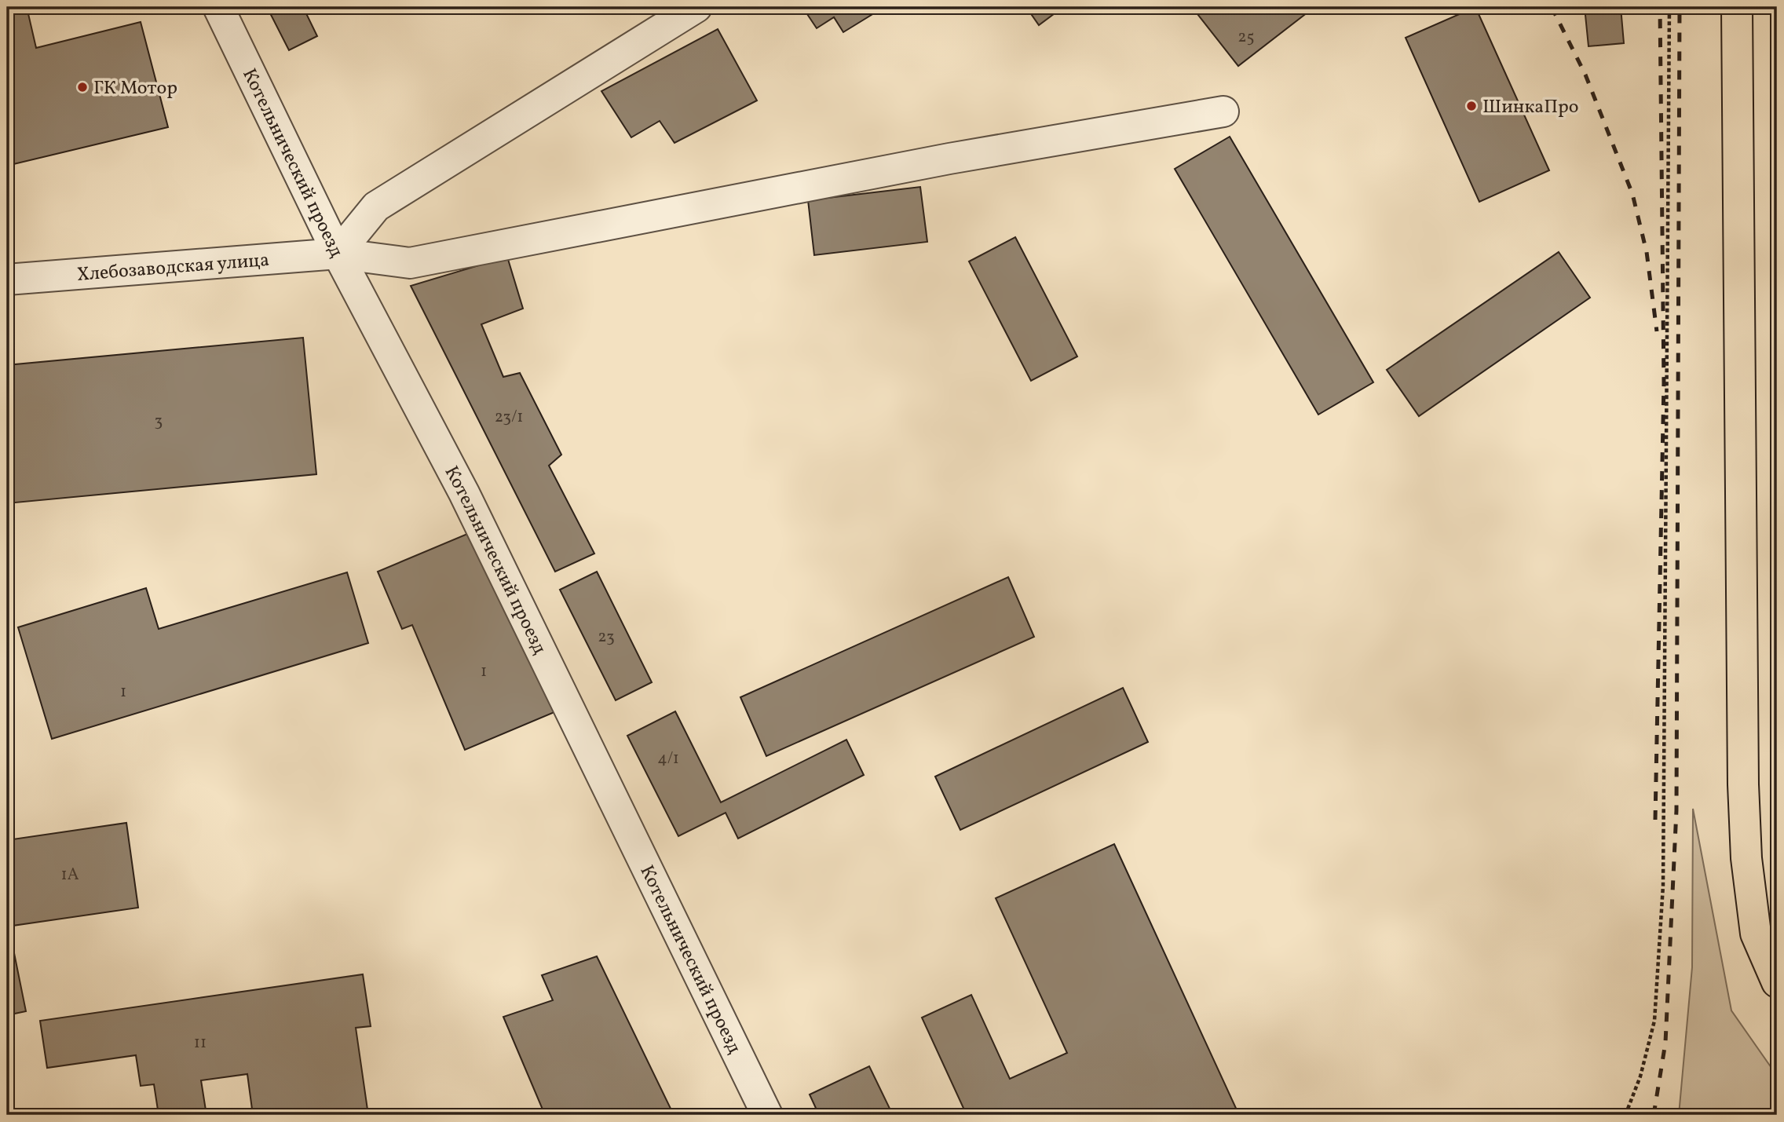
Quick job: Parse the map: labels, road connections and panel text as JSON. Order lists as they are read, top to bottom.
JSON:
{
  "streets": {
    "street": ["Котельнический проезд", "Хлебозаводская улица"]
  },
  "crossings": [
    ["Котельнический проезд", "Хлебозаводская улица"]
  ],
  "places": ["ГК Мотор", "ШинкаПро"],
  "house_numbers": [
    "25",
    "23/1",
    "3",
    "23",
    "1",
    "1",
    "4/1",
    "1А",
    "11"
  ]
}
